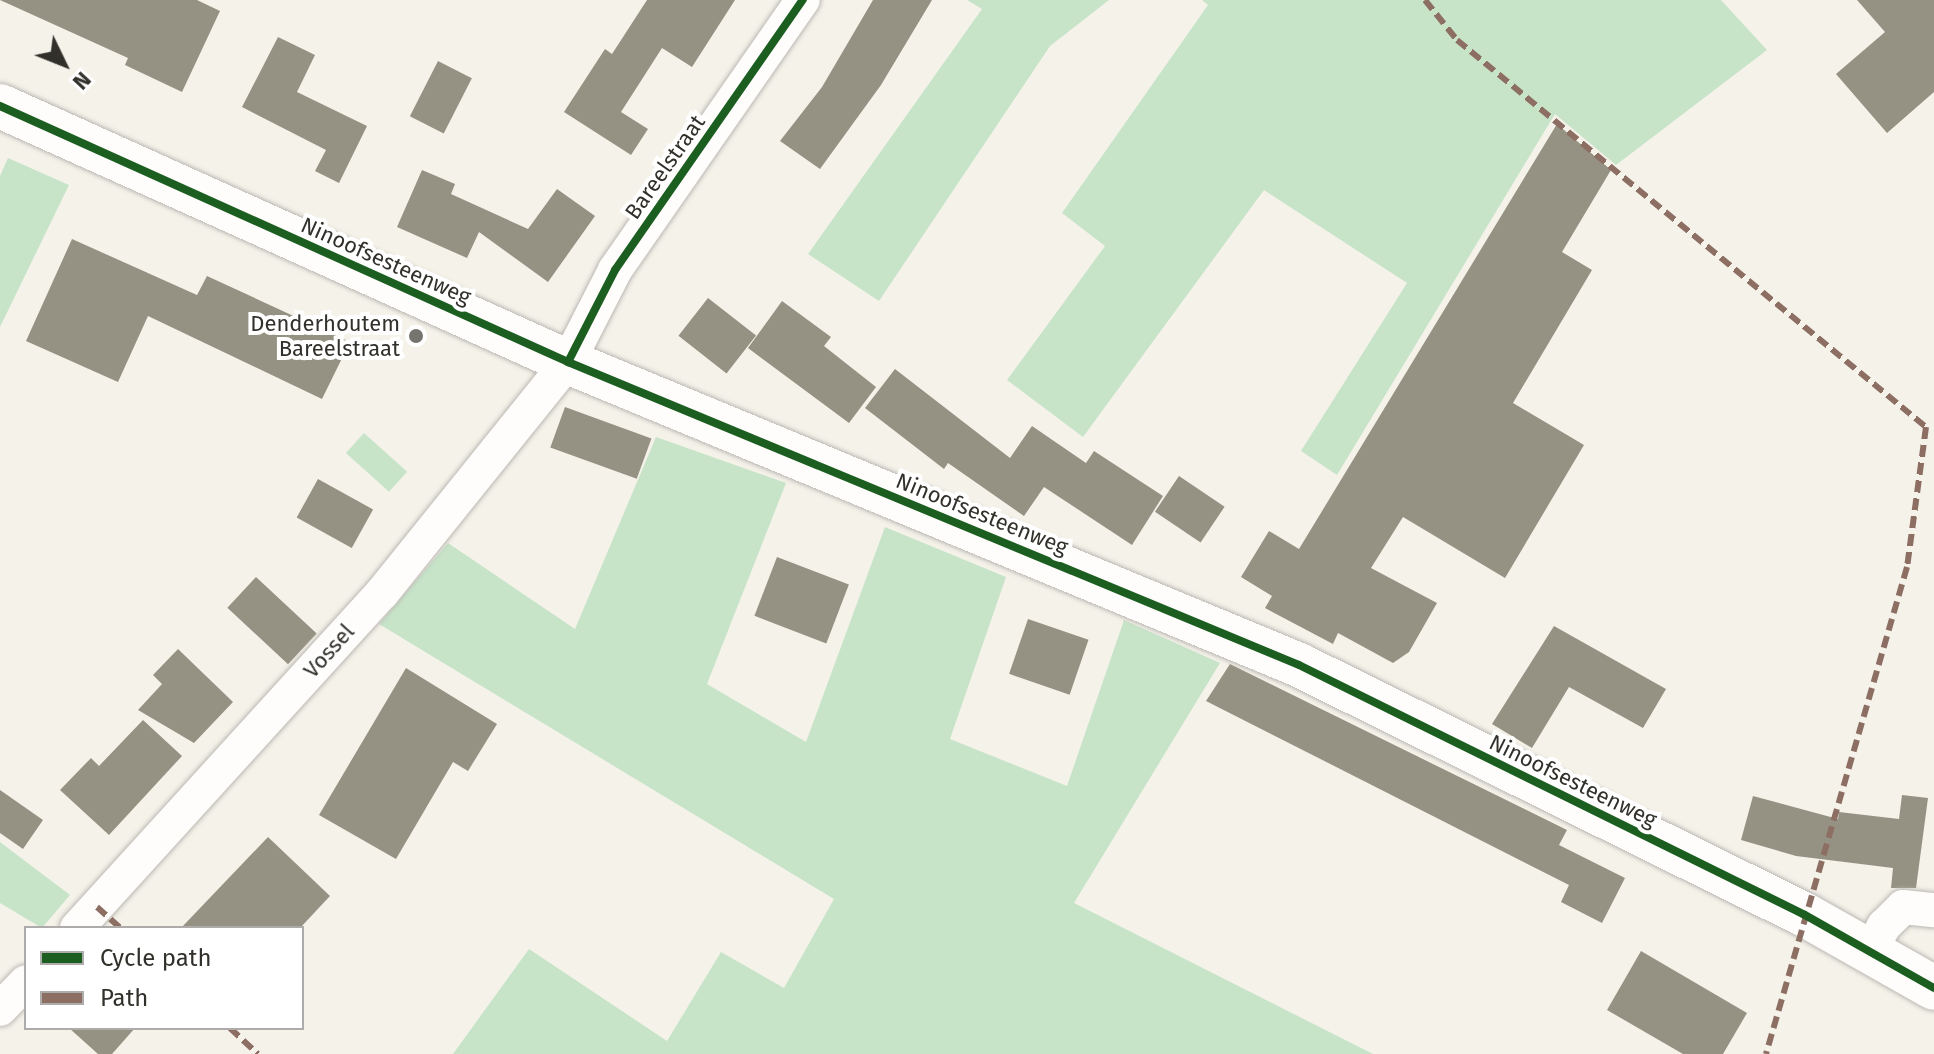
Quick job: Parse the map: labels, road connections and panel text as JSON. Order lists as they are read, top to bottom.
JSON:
{
  "streets": {
    "street": ["Bareelstraat", "Ninoofsesteenweg", "Vossel"]
  },
  "crossings": [
    ["Bareelstraat", "Ninoofsesteenweg"],
    ["Bareelstraat", "Vossel"],
    ["Ninoofsesteenweg", "Vossel"]
  ],
  "places": ["Denderhoutem Bareelstraat"],
  "legend": ["Cycle path", "Path"],
  "north": "bottom right"
}
